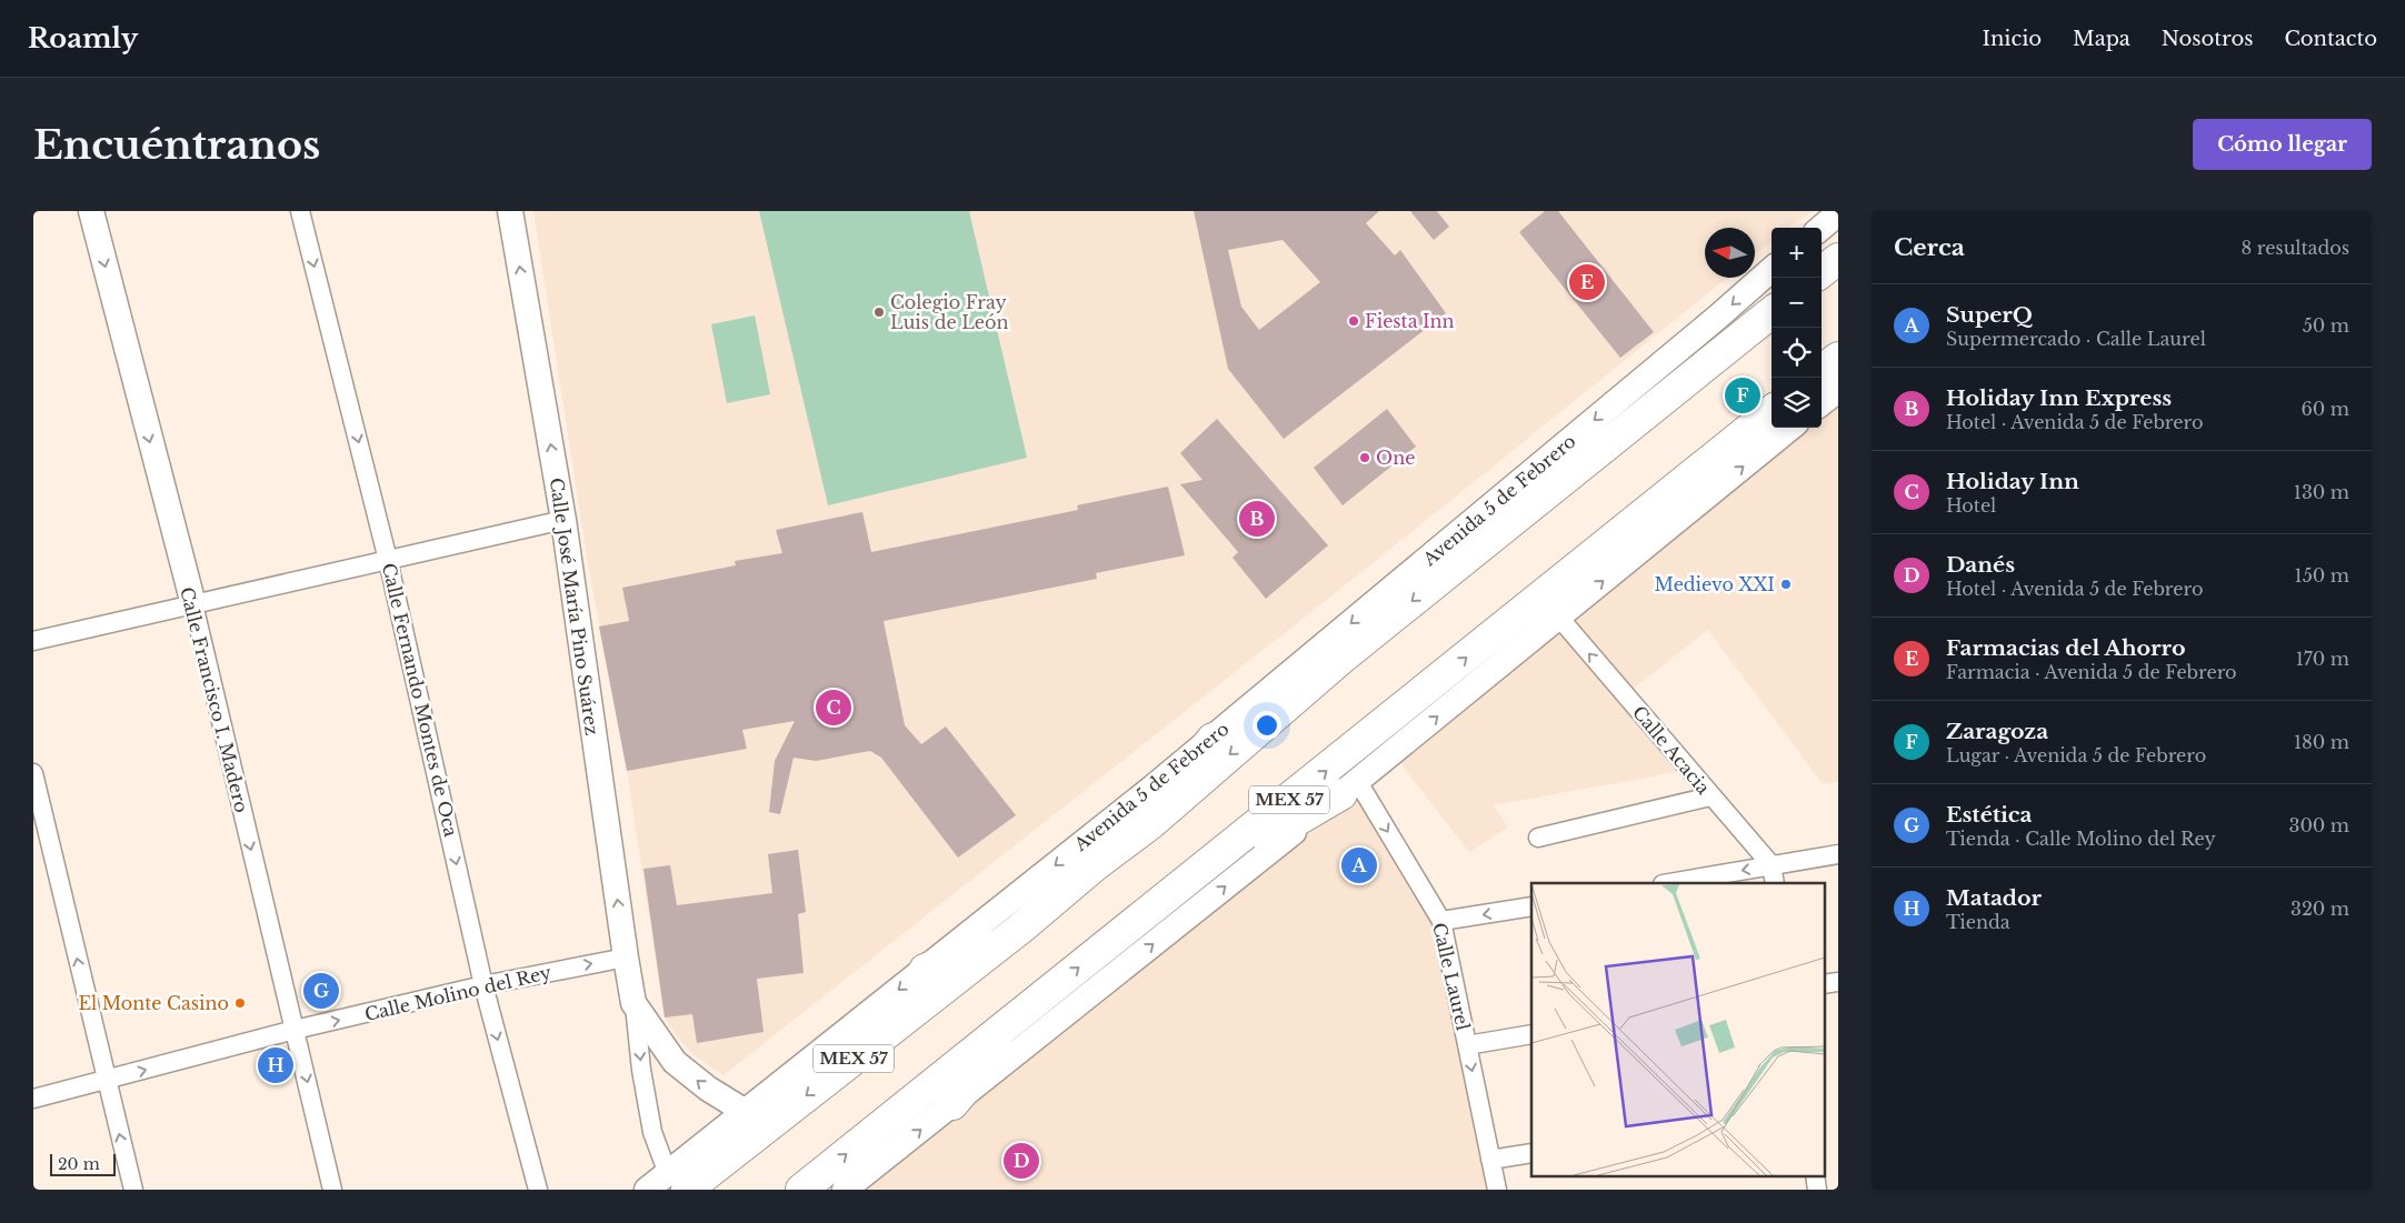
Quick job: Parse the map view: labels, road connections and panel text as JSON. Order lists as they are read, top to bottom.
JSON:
{
  "streets": {
    "highway": ["Avenida 5 de Febrero", "MEX 57"],
    "main road": ["Calle José María Pino Suárez", "Calle Francisco I. Madero"],
    "street": [
      "Calle Fernando Montes de Oca",
      "Calle Acacia",
      "Calle Laurel",
      "Calle Molino del Rey"
    ]
  },
  "crossings": [
    ["Avenida 5 de Febrero", "Calle José María Pino Suárez"],
    ["Calle José María Pino Suárez", "Calle Molino del Rey"],
    ["Calle Francisco I. Madero", "Calle Molino del Rey"],
    ["Calle Fernando Montes de Oca", "Calle Molino del Rey"]
  ],
  "one_way": [
    "Calle Francisco I. Madero",
    "Calle Fernando Montes de Oca",
    "Calle Acacia",
    "Calle Laurel",
    "Calle Molino del Rey"
  ],
  "places": [
    "Colegio Fray Luis de León",
    "Fiesta Inn",
    "One",
    "Medievo XXI",
    "El Monte Casino"
  ],
  "scale_bar": "20 m",
  "north": "left",
  "page": {
    "header": "Roamly",
    "nav": [
      "Inicio",
      "Mapa",
      "Nosotros",
      "Contacto"
    ],
    "buttons": "Cómo llegar",
    "title": "Encuéntranos",
    "heading": ["Cerca", "8 resultados"],
    "map_buttons": ["+", "−"],
    "pins": [
      "E",
      "F",
      "B",
      "C",
      "A",
      "G",
      "H",
      "D"
    ],
    "list": [
      {
        "mark": "A",
        "name": "SuperQ",
        "note": "Supermercado · Calle Laurel",
        "value": "50 m"
      },
      {
        "mark": "B",
        "name": "Holiday Inn Express",
        "note": "Hotel · Avenida 5 de Febrero",
        "value": "60 m"
      },
      {
        "mark": "C",
        "name": "Holiday Inn",
        "note": "Hotel",
        "value": "130 m"
      },
      {
        "mark": "D",
        "name": "Danés",
        "note": "Hotel · Avenida 5 de Febrero",
        "value": "150 m"
      },
      {
        "mark": "E",
        "name": "Farmacias del Ahorro",
        "note": "Farmacia · Avenida 5 de Febrero",
        "value": "170 m"
      },
      {
        "mark": "F",
        "name": "Zaragoza",
        "note": "Lugar · Avenida 5 de Febrero",
        "value": "180 m"
      },
      {
        "mark": "G",
        "name": "Estética",
        "note": "Tienda · Calle Molino del Rey",
        "value": "300 m"
      },
      {
        "mark": "H",
        "name": "Matador",
        "note": "Tienda",
        "value": "320 m"
      }
    ],
    "scale": "20 m"
  }
}
